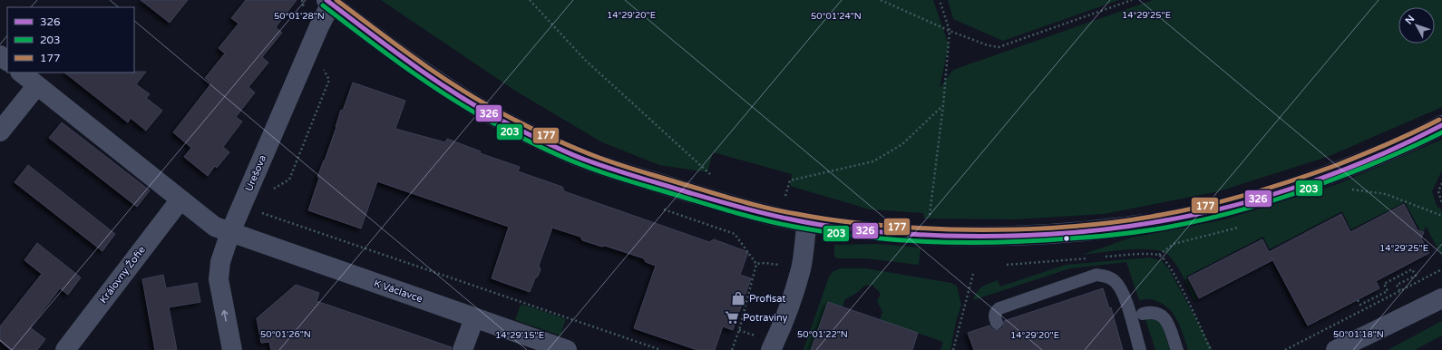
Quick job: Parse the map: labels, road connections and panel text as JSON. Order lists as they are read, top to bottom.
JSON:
{
  "streets": {
    "street": ["Urešova", "Královny Žofie", "K Václavce"]
  },
  "crossings": [
    ["Urešova", "K Václavce"]
  ],
  "places": {
    "shop": ["Profisat"],
    "supermarket": ["Potraviny"]
  },
  "lines": ["transit line 326", "transit line 177", "transit line 203"],
  "legend": ["326", "203", "177"],
  "north": "top left",
  "coordinates": [
    "14°29'20\"E",
    "14°29'25\"E",
    "50°01'28\"N",
    "50°01'24\"N",
    "50°01'26\"N",
    "50°01'22\"N",
    "50°01'18\"N",
    "14°29'15\"E"
  ]
}
